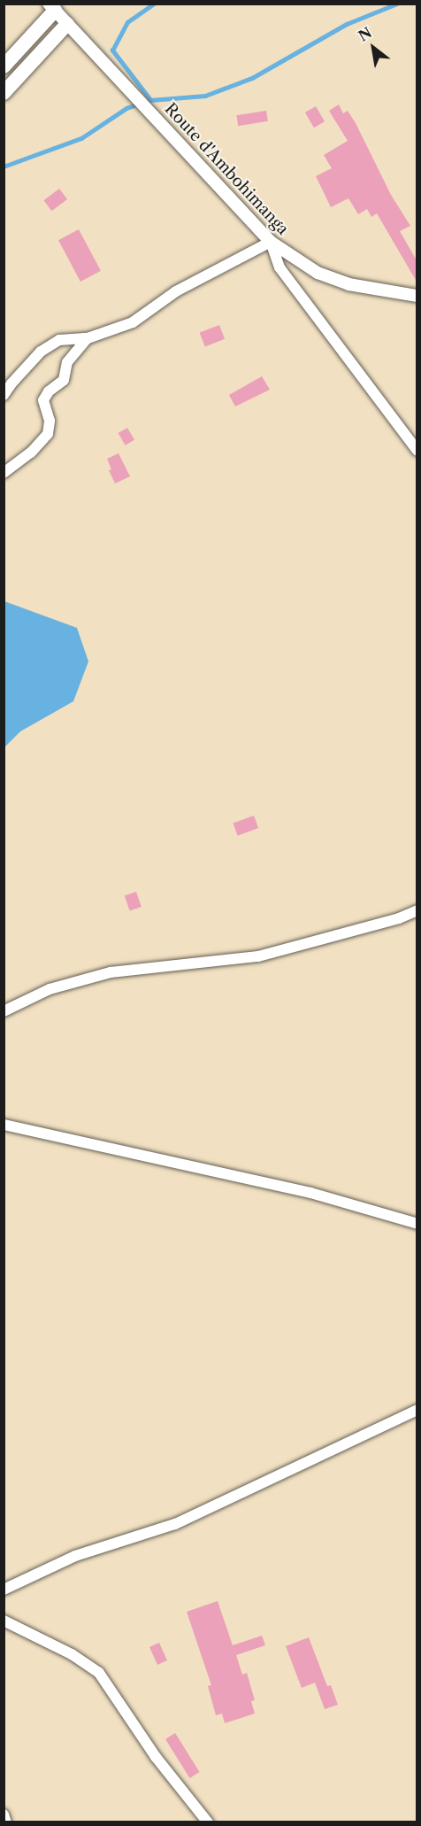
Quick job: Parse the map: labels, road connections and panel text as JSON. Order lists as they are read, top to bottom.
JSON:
{
  "streets": {
    "street": ["Route d'Ambohimanga"]
  },
  "north": "top left"
}
